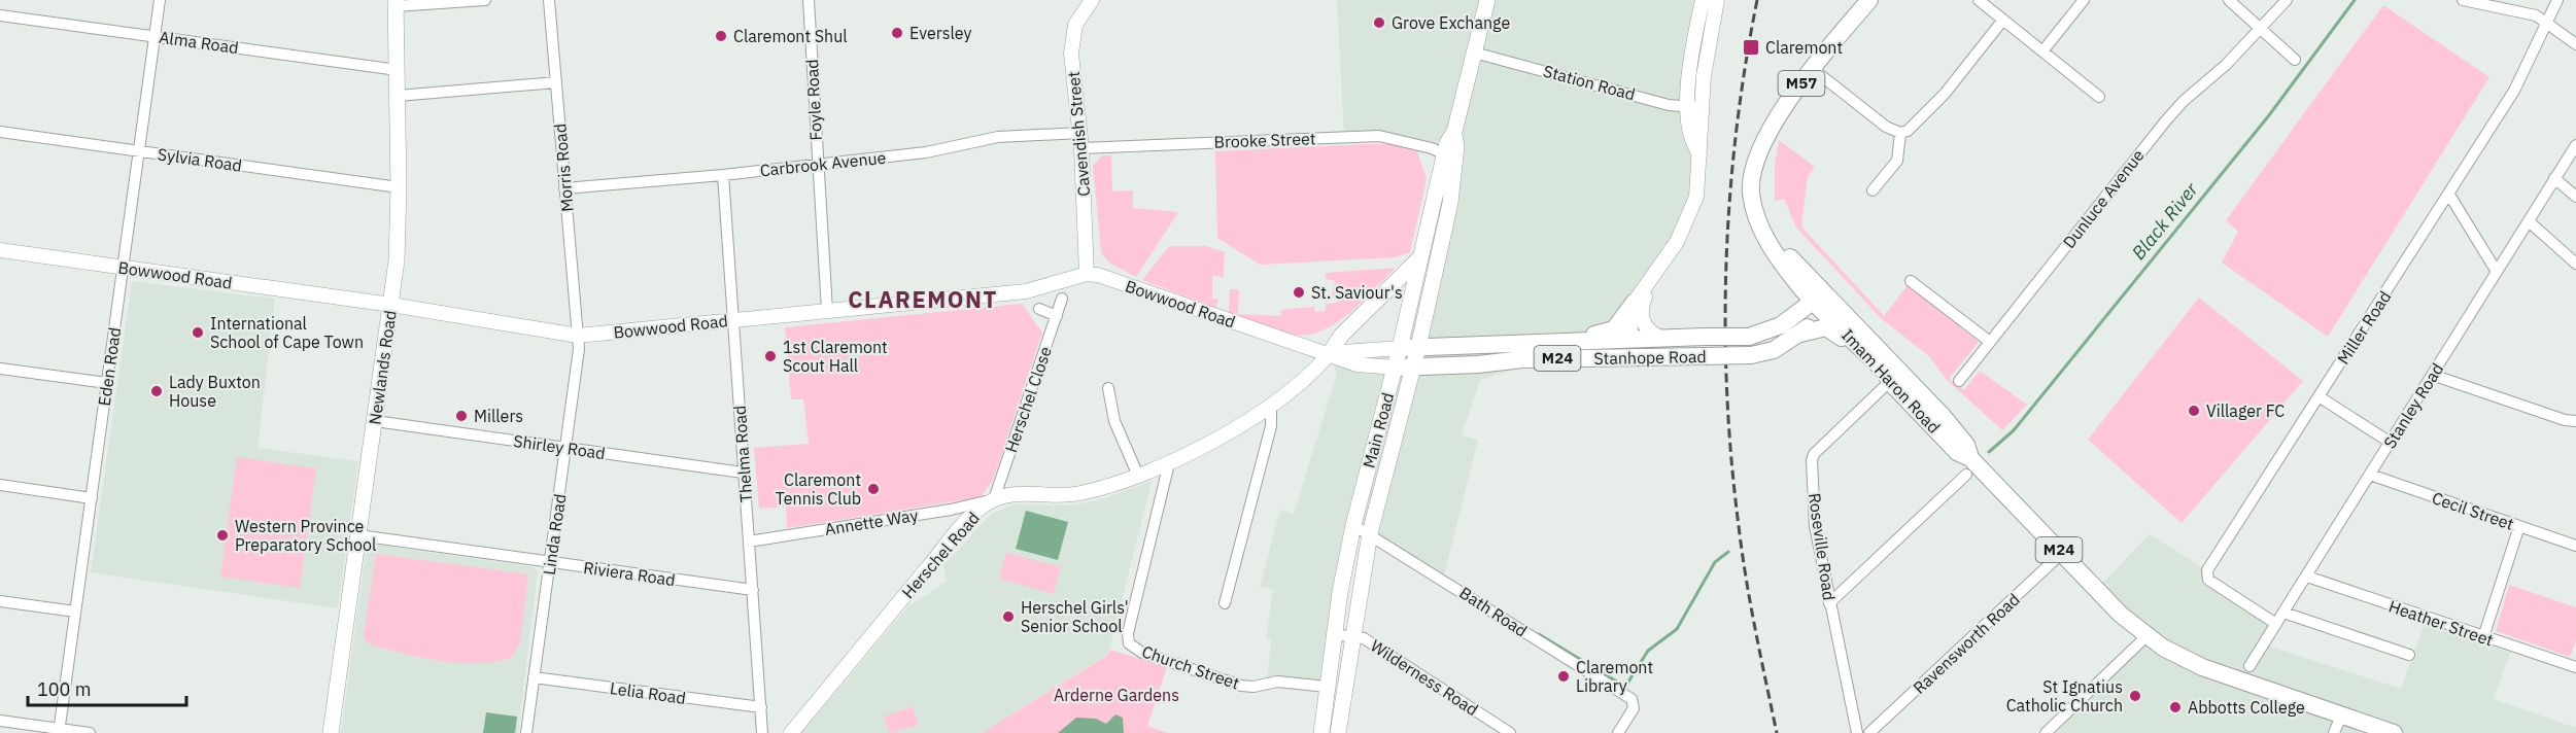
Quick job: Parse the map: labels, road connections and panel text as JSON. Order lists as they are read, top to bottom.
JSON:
{
  "streets": {
    "main road": [
      "M57",
      "Bowwood Road",
      "Stanhope Road",
      "M24",
      "Newlands Road",
      "Imam Haron Road",
      "Main Road"
    ],
    "street": [
      "Alma Road",
      "Station Road",
      "Foyle Road",
      "Cavendish Street",
      "Brooke Street",
      "Sylvia Road",
      "Carbrook Avenue",
      "Morris Road",
      "Dunluce Avenue",
      "Miller Road",
      "Eden Road",
      "Herschel Close",
      "Stanley Road",
      "Shirley Road",
      "Thelma Road",
      "Cecil Street",
      "Annette Way",
      "Linda Road",
      "Roseville Road",
      "Herschel Road",
      "Riviera Road",
      "Bath Road",
      "Heather Street",
      "Ravensworth Road",
      "Church Street",
      "Wilderness Road",
      "Lelia Road"
    ]
  },
  "crossings": [
    ["Alma Road", "Eden Road"],
    ["Alma Road", "Newlands Road"],
    ["Station Road", "Main Road"],
    ["M57", "Stanhope Road"],
    ["M57", "Imam Haron Road"],
    ["Foyle Road", "Carbrook Avenue"],
    ["Foyle Road", "Bowwood Road"],
    ["Cavendish Street", "Brooke Street"],
    ["Cavendish Street", "Carbrook Avenue"],
    ["Cavendish Street", "Bowwood Road"],
    ["Brooke Street", "Main Road"],
    ["Sylvia Road", "Eden Road"],
    ["Sylvia Road", "Newlands Road"],
    ["Carbrook Avenue", "Morris Road"],
    ["Carbrook Avenue", "Thelma Road"],
    ["Morris Road", "Bowwood Road"],
    ["Morris Road", "Linda Road"],
    ["Bowwood Road", "Stanhope Road"],
    ["Bowwood Road", "Eden Road"],
    ["Bowwood Road", "Newlands Road"],
    ["Bowwood Road", "Main Road"],
    ["Bowwood Road", "Thelma Road"],
    ["Bowwood Road", "Linda Road"],
    ["Bowwood Road", "Herschel Road"],
    ["Miller Road", "Stanley Road"],
    ["Stanhope Road", "Imam Haron Road"],
    ["Stanhope Road", "Main Road"],
    ["Newlands Road", "Shirley Road"],
    ["Newlands Road", "Riviera Road"],
    ["Imam Haron Road", "Roseville Road"],
    ["Imam Haron Road", "Ravensworth Road"],
    ["Herschel Close", "Annette Way"],
    ["Herschel Close", "Herschel Road"],
    ["Stanley Road", "Cecil Street"],
    ["Stanley Road", "Heather Street"],
    ["Main Road", "Bath Road"],
    ["Main Road", "Church Street"],
    ["Main Road", "Wilderness Road"],
    ["Shirley Road", "Thelma Road"],
    ["Shirley Road", "Linda Road"],
    ["Thelma Road", "Annette Way"],
    ["Thelma Road", "Riviera Road"],
    ["Thelma Road", "Lelia Road"],
    ["Annette Way", "Herschel Road"],
    ["Linda Road", "Riviera Road"],
    ["Linda Road", "Lelia Road"],
    ["Herschel Road", "Church Street"]
  ],
  "districts": ["CLAREMONT"],
  "water": ["Black River"],
  "parks": ["Arderne Gardens"],
  "places": {
    "other": [
      "Grove Exchange",
      "Eversley",
      "Claremont Shul",
      "St. Saviour's",
      "International School of Cape Town",
      "1st Claremont Scout Hall",
      "Lady Buxton House",
      "Villager FC",
      "Millers",
      "Claremont Tennis Club",
      "Western Province Preparatory School",
      "Herschel Girls' Senior School",
      "Claremont Library",
      "St Ignatius Catholic Church",
      "Abbotts College"
    ],
    "transit": ["Claremont"]
  },
  "scale_bar": "100 m"
}
